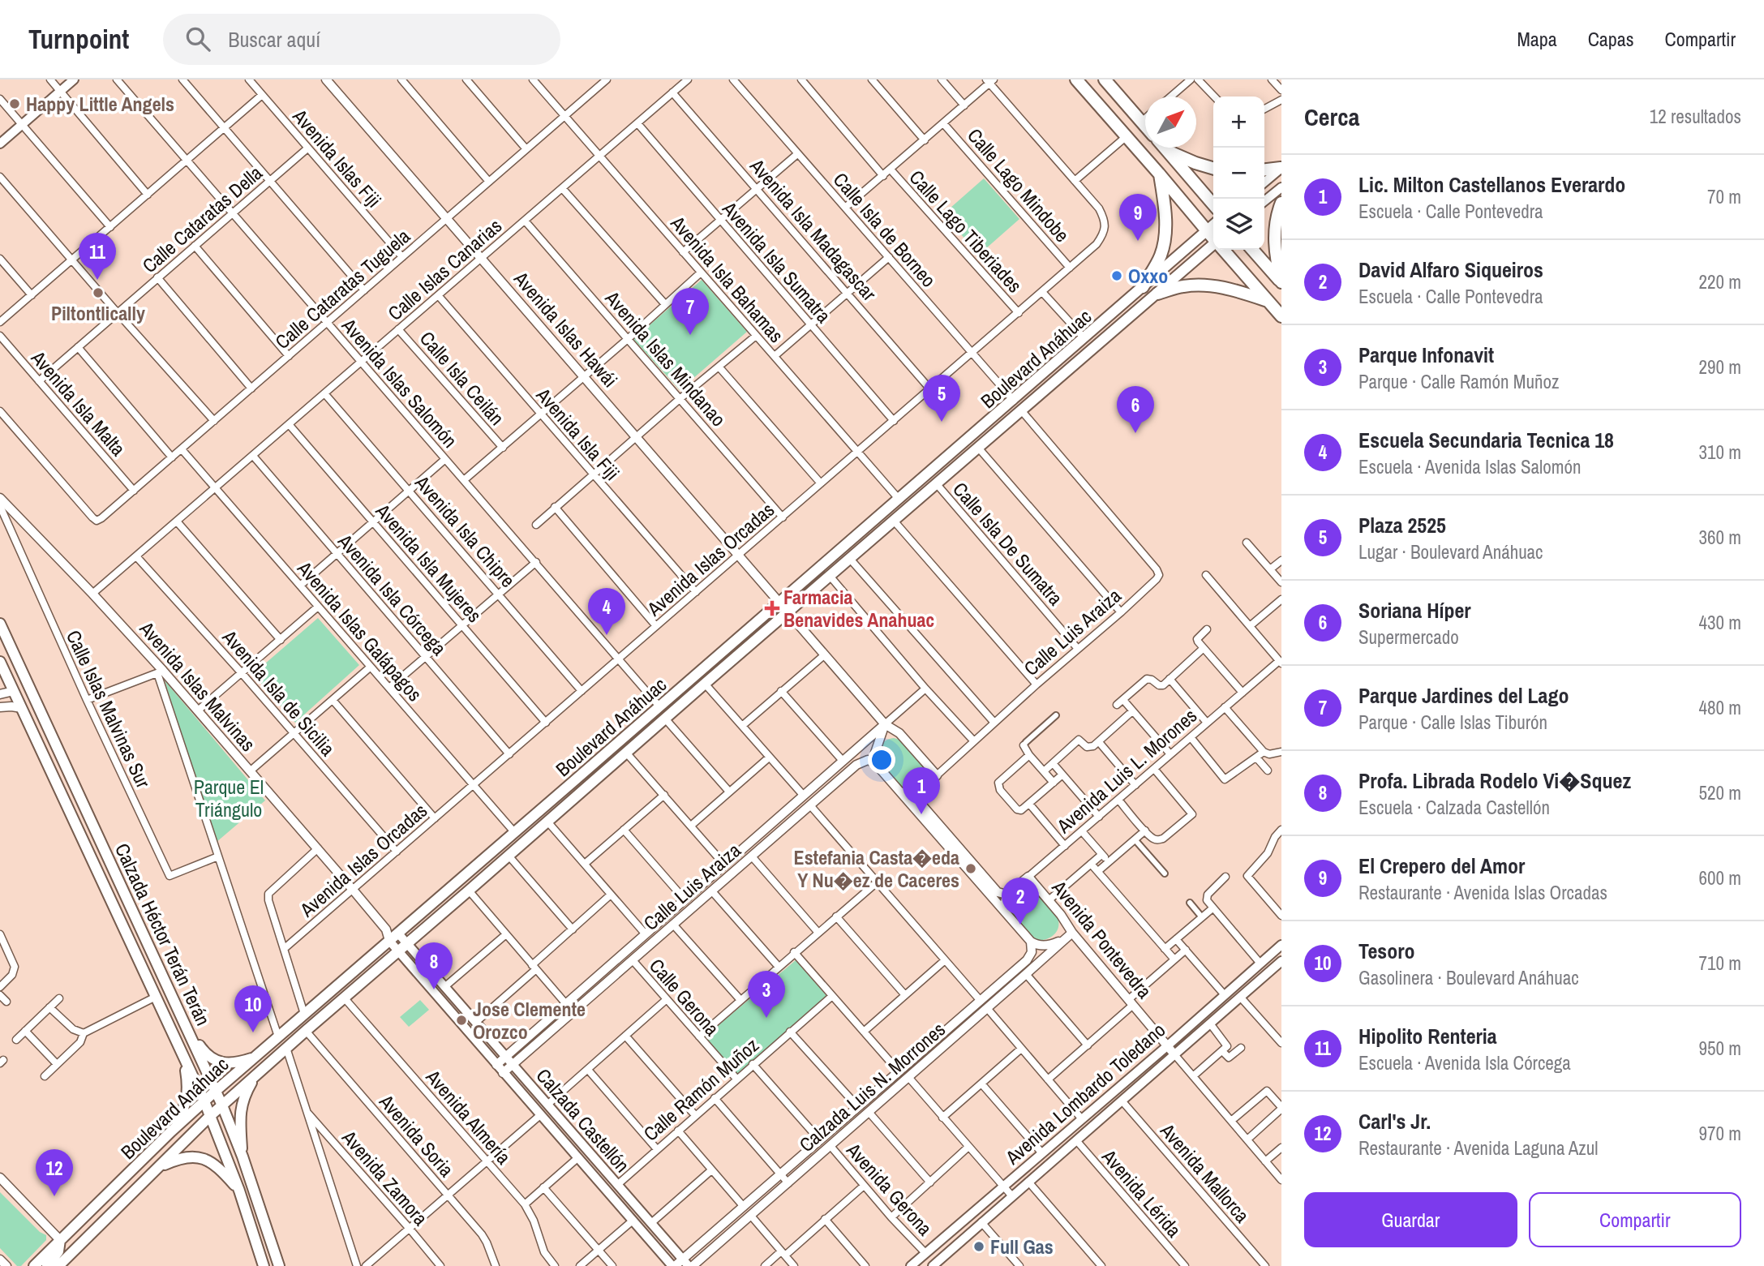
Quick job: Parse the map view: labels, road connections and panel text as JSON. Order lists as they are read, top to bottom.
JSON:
{
  "streets": {
    "main road": [
      "Boulevard Anáhuac",
      "Calzada Héctor Terán Terán",
      "Avenida Lombardo Toledano",
      "Calzada Castellón"
    ],
    "street": [
      "Avenida Islas Fiji",
      "Calle Lago Mindobe",
      "Calle Cataratas Della",
      "Avenida Isla Madagascar",
      "Calle Isla de Borneo",
      "Calle Lago Tiberiades",
      "Avenida Isla Sumatra",
      "Calle Islas Canarias",
      "Avenida Isla Bahamas",
      "Calle Cataratas Tuguela",
      "Avenida Islas Hawái",
      "Avenida Islas Mindanao",
      "Calle Isla Ceilán",
      "Avenida Islas Salomón",
      "Avenida Isla Malta",
      "Avenida Isla Fiji",
      "Avenida Isla Chipre",
      "Calle Isla De Sumatra",
      "Avenida Islas Orcadas",
      "Avenida Isla Mujeres",
      "Avenida Isla Córcega",
      "Avenida Islas Galápagos",
      "Calle Luis Araiza",
      "Avenida Islas Malvinas",
      "Avenida Isla de Sicilia",
      "Calle Islas Malvinas Sur",
      "Avenida Luis L. Morones",
      "Avenida Pontevedra",
      "Calle Gerona",
      "Calzada Luis N. Morrones",
      "Calle Ramón Muñoz",
      "Avenida Almería",
      "Avenida Soria",
      "Avenida Mallorca",
      "Avenida Zamora",
      "Avenida Gerona",
      "Avenida Lérida"
    ]
  },
  "crossings": [
    ["Avenida Islas Fiji", "Calle Cataratas Della"],
    ["Avenida Islas Fiji", "Calle Cataratas Tuguela"],
    ["Calle Lago Mindobe", "Avenida Islas Orcadas"],
    ["Calle Cataratas Della", "Avenida Islas Salomón"],
    ["Calle Cataratas Della", "Avenida Isla Malta"],
    ["Avenida Isla Madagascar", "Calle Islas Canarias"],
    ["Avenida Isla Madagascar", "Avenida Islas Orcadas"],
    ["Calle Isla de Borneo", "Boulevard Anáhuac"],
    ["Calle Isla de Borneo", "Avenida Islas Orcadas"],
    ["Calle Lago Tiberiades", "Avenida Islas Orcadas"],
    ["Avenida Isla Sumatra", "Calle Islas Canarias"],
    ["Avenida Isla Sumatra", "Avenida Islas Orcadas"],
    ["Calle Islas Canarias", "Avenida Isla Bahamas"],
    ["Calle Islas Canarias", "Avenida Islas Hawái"],
    ["Calle Islas Canarias", "Avenida Islas Mindanao"],
    ["Calle Islas Canarias", "Calle Isla Ceilán"],
    ["Calle Islas Canarias", "Avenida Islas Salomón"],
    ["Calle Islas Canarias", "Avenida Isla Fiji"],
    ["Calle Islas Canarias", "Avenida Isla Chipre"],
    ["Calle Islas Canarias", "Avenida Isla Mujeres"],
    ["Calle Islas Canarias", "Avenida Isla Córcega"],
    ["Calle Islas Canarias", "Avenida Islas Galápagos"],
    ["Calle Islas Canarias", "Avenida Islas Malvinas"],
    ["Calle Islas Canarias", "Avenida Isla de Sicilia"],
    ["Avenida Isla Bahamas", "Calle Cataratas Tuguela"],
    ["Avenida Isla Bahamas", "Boulevard Anáhuac"],
    ["Avenida Isla Bahamas", "Avenida Islas Orcadas"],
    ["Calle Cataratas Tuguela", "Avenida Islas Hawái"],
    ["Calle Cataratas Tuguela", "Avenida Islas Salomón"],
    ["Calle Cataratas Tuguela", "Avenida Isla Malta"],
    ["Calle Cataratas Tuguela", "Avenida Islas Galápagos"],
    ["Avenida Islas Hawái", "Boulevard Anáhuac"],
    ["Avenida Islas Hawái", "Avenida Islas Orcadas"],
    ["Avenida Islas Mindanao", "Avenida Islas Orcadas"],
    ["Boulevard Anáhuac", "Avenida Islas Salomón"],
    ["Boulevard Anáhuac", "Calle Isla De Sumatra"],
    ["Boulevard Anáhuac", "Avenida Islas Galápagos"],
    ["Boulevard Anáhuac", "Calle Luis Araiza"],
    ["Boulevard Anáhuac", "Avenida Islas Malvinas"],
    ["Boulevard Anáhuac", "Calzada Héctor Terán Terán"],
    ["Boulevard Anáhuac", "Avenida Almería"],
    ["Boulevard Anáhuac", "Calzada Castellón"],
    ["Boulevard Anáhuac", "Avenida Soria"],
    ["Avenida Islas Salomón", "Avenida Islas Orcadas"],
    ["Avenida Isla Fiji", "Avenida Islas Orcadas"],
    ["Avenida Isla Chipre", "Avenida Islas Orcadas"],
    ["Calle Isla De Sumatra", "Calle Luis Araiza"],
    ["Avenida Islas Orcadas", "Avenida Isla Mujeres"],
    ["Avenida Islas Orcadas", "Avenida Isla Córcega"],
    ["Avenida Islas Orcadas", "Avenida Islas Galápagos"],
    ["Avenida Islas Orcadas", "Avenida Islas Malvinas"],
    ["Avenida Islas Orcadas", "Avenida Isla de Sicilia"],
    ["Calle Luis Araiza", "Calle Gerona"],
    ["Calle Luis Araiza", "Calzada Castellón"],
    ["Avenida Islas Malvinas", "Calzada Castellón"],
    ["Avenida Luis L. Morones", "Avenida Pontevedra"],
    ["Avenida Pontevedra", "Calzada Luis N. Morrones"],
    ["Avenida Pontevedra", "Avenida Lombardo Toledano"],
    ["Calle Gerona", "Calle Ramón Muñoz"],
    ["Calzada Luis N. Morrones", "Calzada Castellón"],
    ["Calzada Luis N. Morrones", "Avenida Gerona"],
    ["Calle Ramón Muñoz", "Calzada Castellón"],
    ["Calle Ramón Muñoz", "Avenida Gerona"],
    ["Avenida Lombardo Toledano", "Avenida Mallorca"],
    ["Avenida Lombardo Toledano", "Avenida Gerona"],
    ["Avenida Lombardo Toledano", "Avenida Lérida"]
  ],
  "parks": ["Parque El Triángulo"],
  "places": {
    "other": [
      "Happy Little Angels",
      "Oxxo",
      "Piltontlically",
      "Estefania Casta�eda Y Nu�ez de Caceres",
      "Jose Clemente Orozco",
      "Full Gas"
    ],
    "health": ["Farmacia Benavides Anahuac"]
  },
  "north": "top right",
  "page": {
    "header": "Turnpoint",
    "search": "Buscar aquí",
    "nav": ["Mapa", "Capas", "Compartir"],
    "heading": ["Cerca", "12 resultados"],
    "map_buttons": ["+", "−"],
    "list": [
      {
        "mark": "1",
        "name": "Lic. Milton Castellanos Everardo",
        "note": "Escuela · Calle Pontevedra",
        "value": "70 m"
      },
      {
        "mark": "2",
        "name": "David Alfaro Siqueiros",
        "note": "Escuela · Calle Pontevedra",
        "value": "220 m"
      },
      {
        "mark": "3",
        "name": "Parque Infonavit",
        "note": "Parque · Calle Ramón Muñoz",
        "value": "290 m"
      },
      {
        "mark": "4",
        "name": "Escuela Secundaria Tecnica 18",
        "note": "Escuela · Avenida Islas Salomón",
        "value": "310 m"
      },
      {
        "mark": "5",
        "name": "Plaza 2525",
        "note": "Lugar · Boulevard Anáhuac",
        "value": "360 m"
      },
      {
        "mark": "6",
        "name": "Soriana Híper",
        "note": "Supermercado",
        "value": "430 m"
      },
      {
        "mark": "7",
        "name": "Parque Jardines del Lago",
        "note": "Parque · Calle Islas Tiburón",
        "value": "480 m"
      },
      {
        "mark": "8",
        "name": "Profa. Librada Rodelo Vi�Squez",
        "note": "Escuela · Calzada Castellón",
        "value": "520 m"
      },
      {
        "mark": "9",
        "name": "El Crepero del Amor",
        "note": "Restaurante · Avenida Islas Orcadas",
        "value": "600 m"
      },
      {
        "mark": "10",
        "name": "Tesoro",
        "note": "Gasolinera · Boulevard Anáhuac",
        "value": "710 m"
      },
      {
        "mark": "11",
        "name": "Hipolito Renteria",
        "note": "Escuela · Avenida Isla Córcega",
        "value": "950 m"
      },
      {
        "mark": "12",
        "name": "Carl's Jr.",
        "note": "Restaurante · Avenida Laguna Azul",
        "value": "970 m"
      }
    ],
    "pins": [
      "9",
      "11",
      "7",
      "5",
      "6",
      "4",
      "1",
      "2",
      "8",
      "3",
      "10",
      "12"
    ],
    "buttons": ["Guardar", "Compartir"]
  }
}
